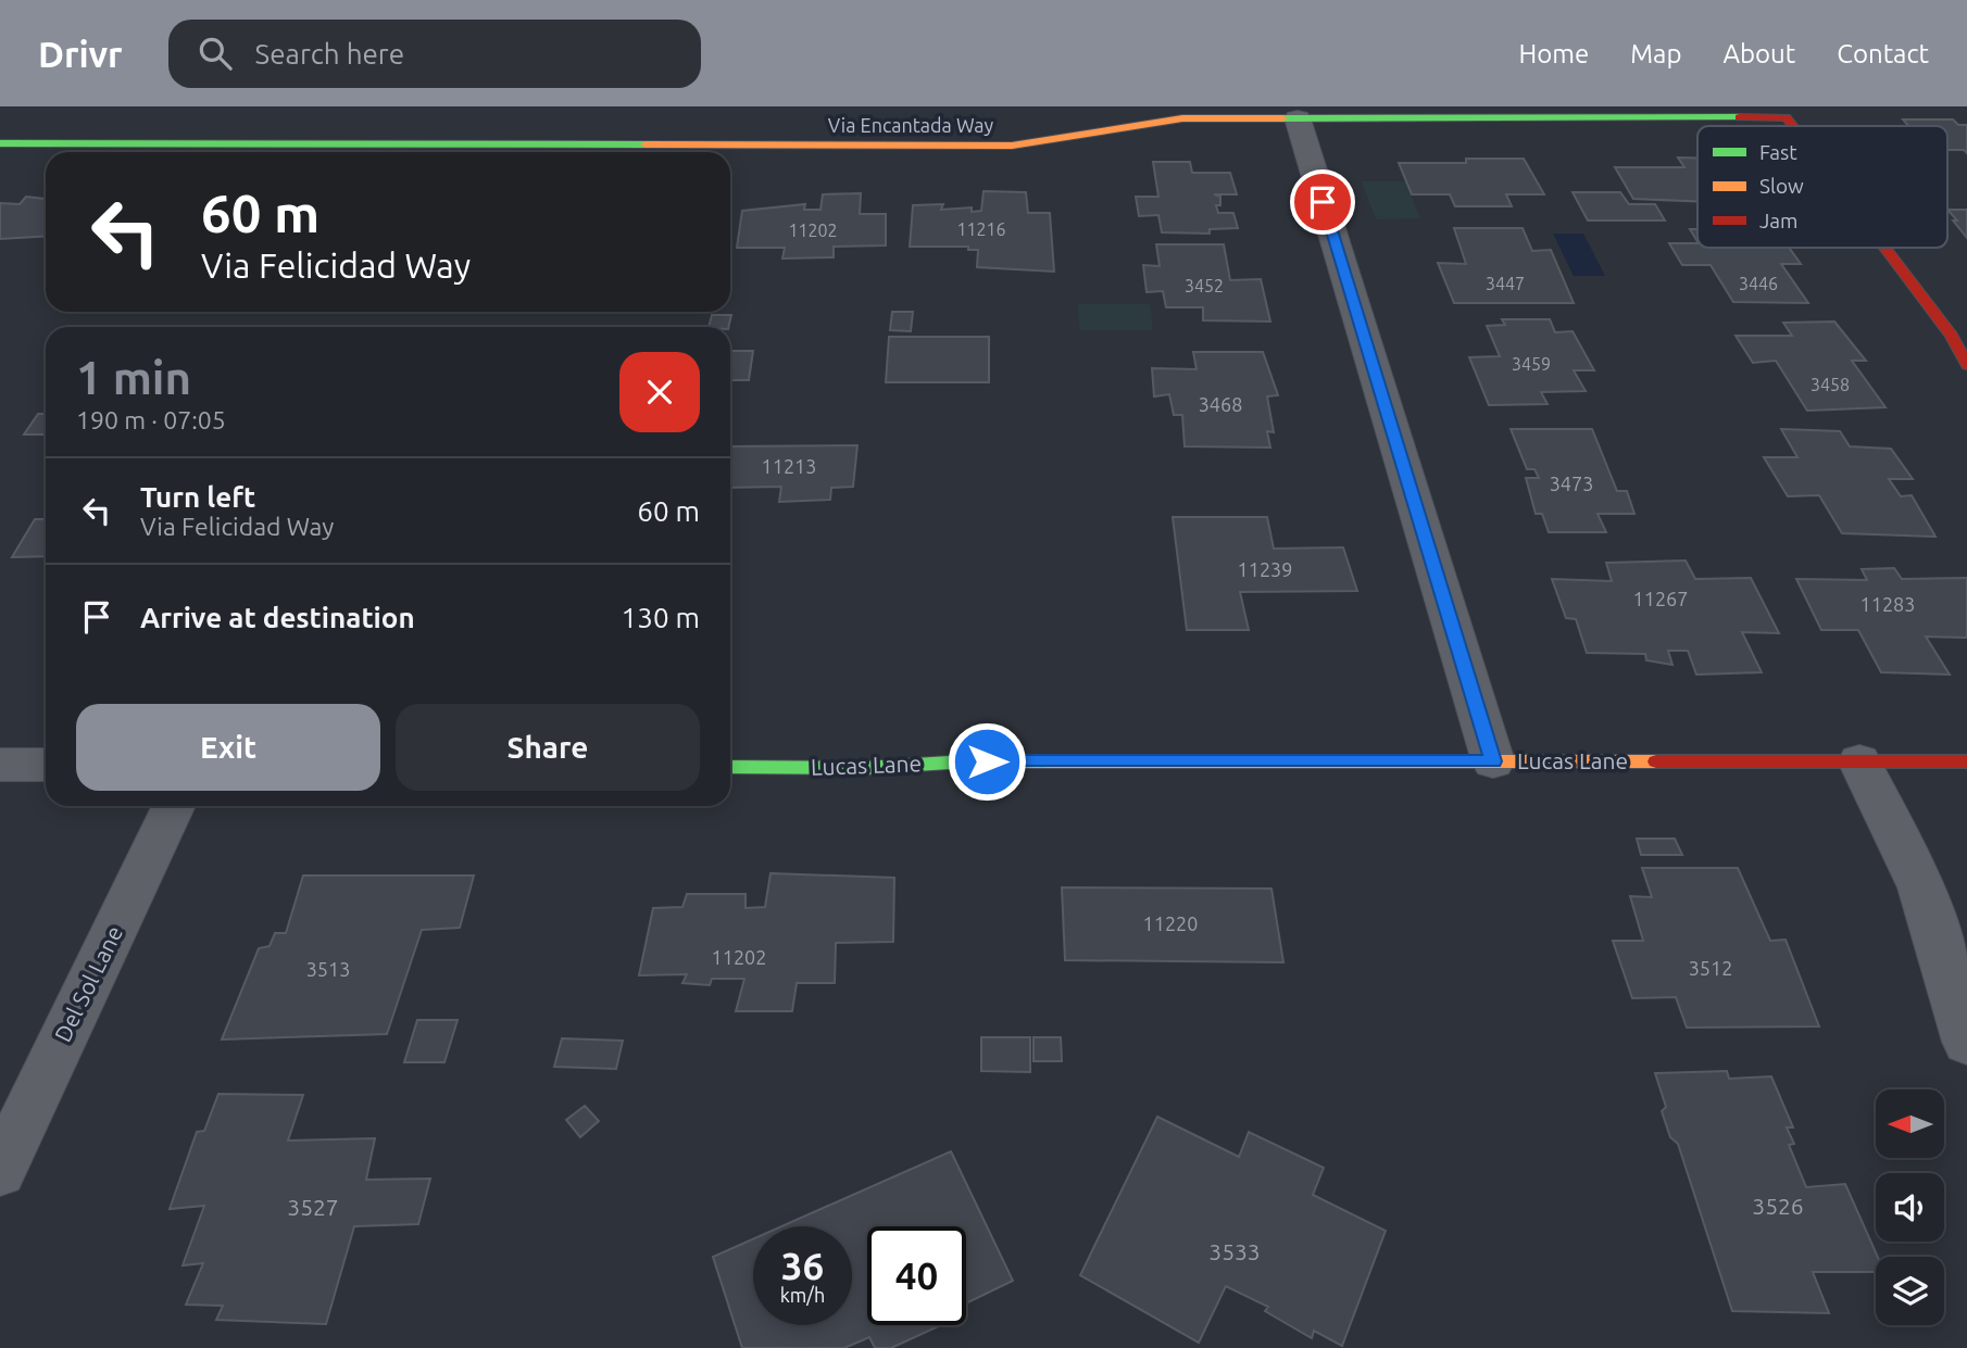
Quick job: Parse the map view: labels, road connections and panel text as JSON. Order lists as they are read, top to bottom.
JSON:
{
  "streets": {
    "street": ["Via Encantada Way", "Lucas Lane", "Del Sol Lane"]
  },
  "house_numbers": [
    "11216",
    "11202",
    "3447",
    "3446",
    "3452",
    "3459",
    "3458",
    "3468",
    "11213",
    "3473",
    "11239",
    "11267",
    "11283",
    "11220",
    "11202",
    "3512",
    "3513",
    "3526",
    "3527",
    "3533"
  ],
  "legend": ["Fast", "Slow", "Jam"],
  "north": "left",
  "page": {
    "header": "Drivr",
    "search": "Search here",
    "nav": [
      "Home",
      "Map",
      "About",
      "Contact"
    ],
    "turn": ["60 m", "Via Felicidad Way"],
    "heading": ["1 min", "190 m · 07:05"],
    "list": [
      {
        "name": "Turn left",
        "note": "Via Felicidad Way",
        "value": "60 m"
      },
      {
        "name": "Arrive at destination",
        "value": "130 m"
      }
    ],
    "buttons": ["Exit", "Share"],
    "speed": "36 km/h",
    "limit": "40"
  }
}
